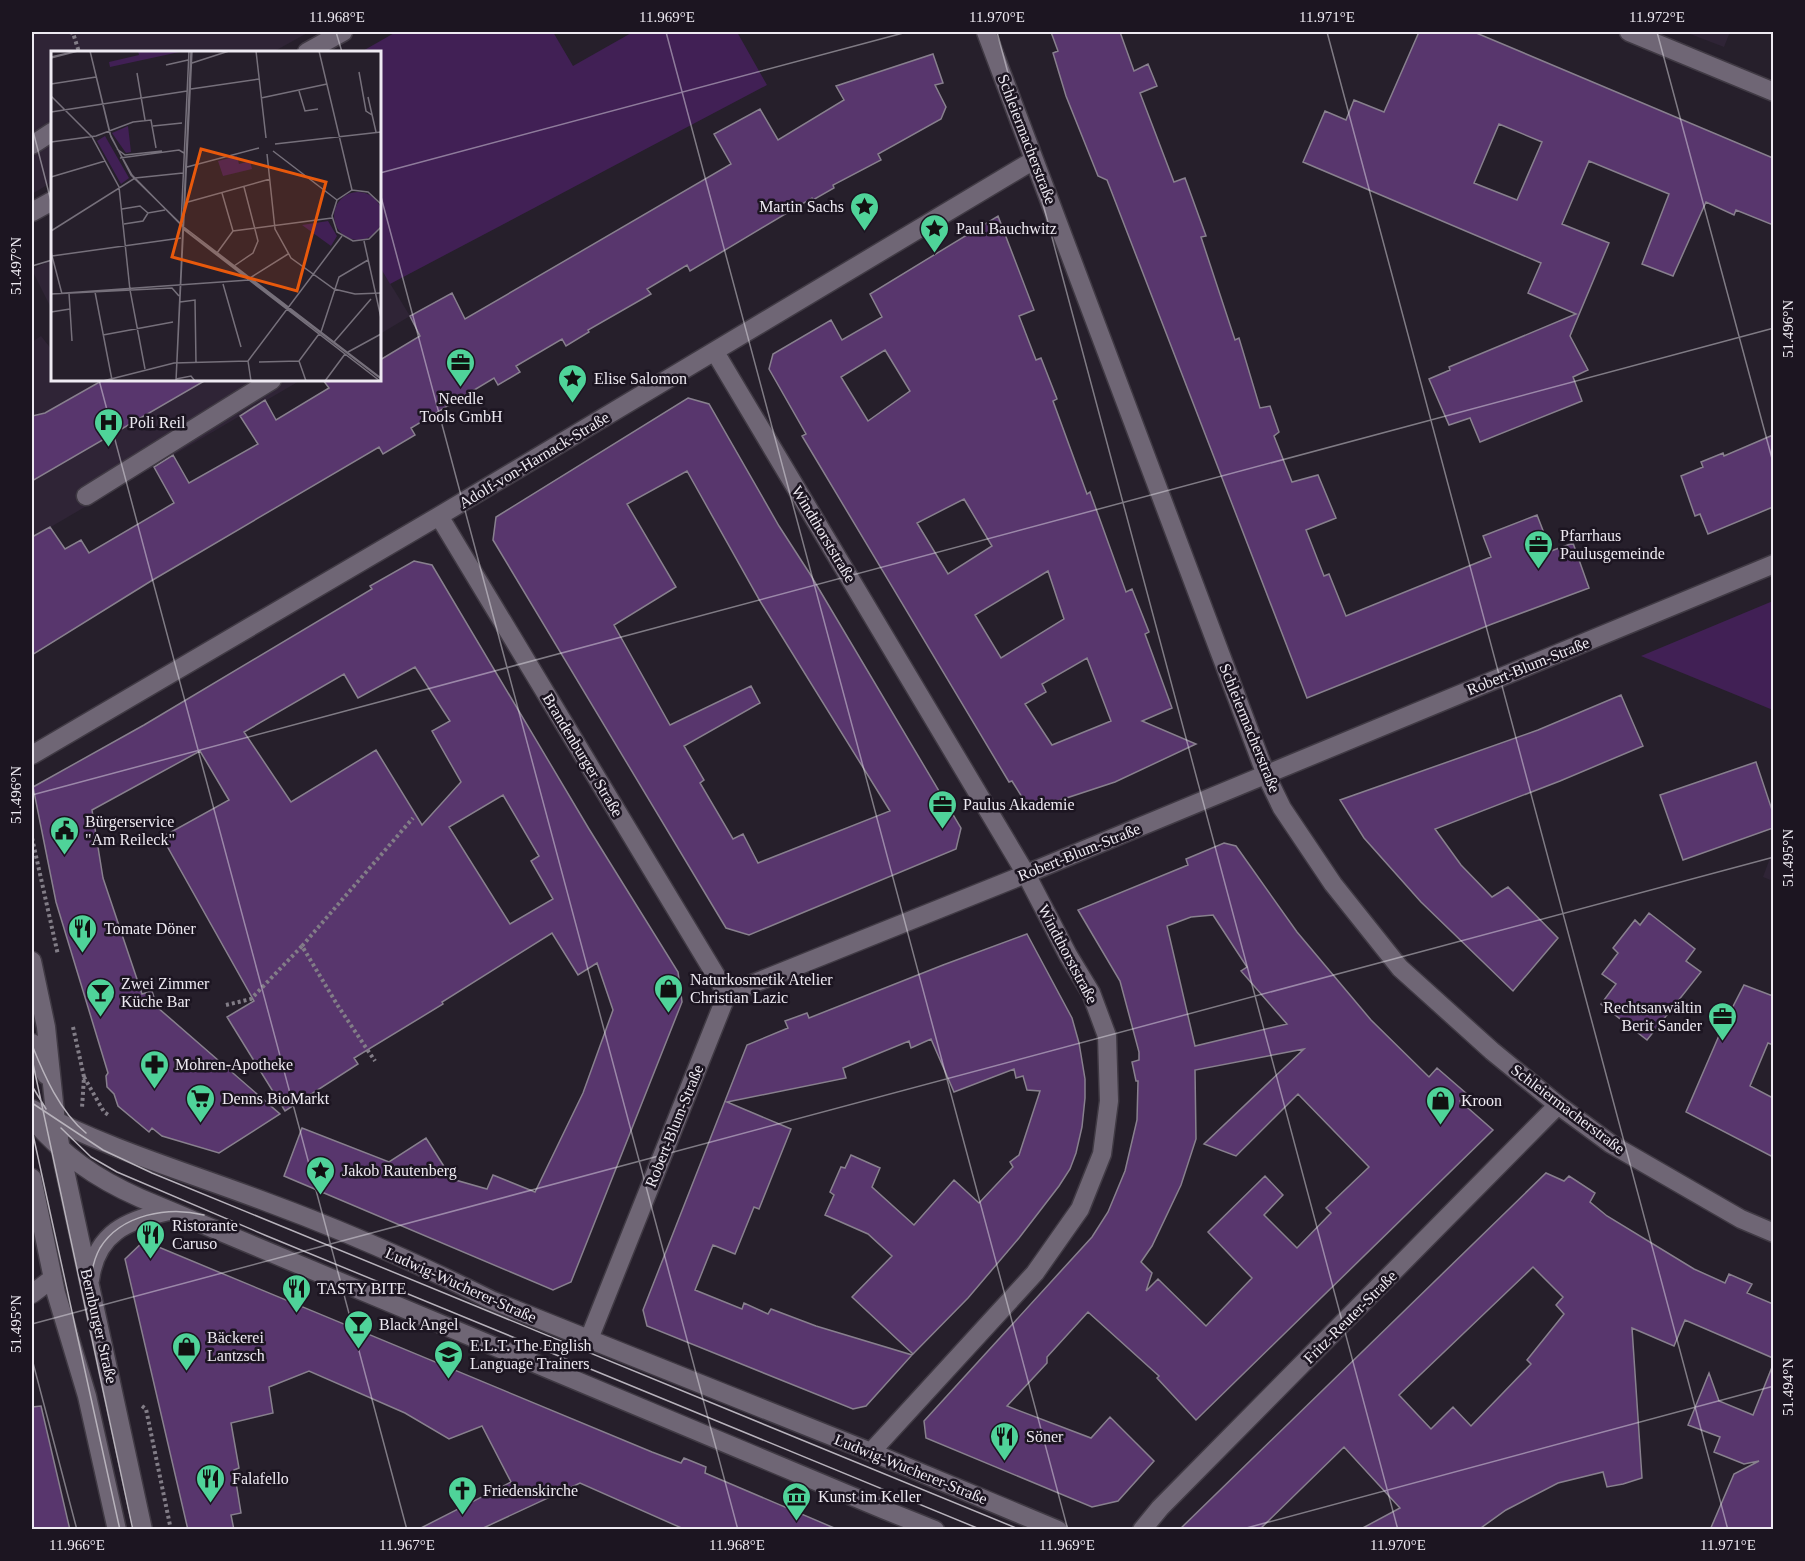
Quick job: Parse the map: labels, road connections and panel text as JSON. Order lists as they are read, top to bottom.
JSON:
{
  "streets": {
    "street": [
      "Schleiermacherstraße",
      "Adolf-von-Harnack-Straße",
      "Windthorststraße",
      "Robert-Blum-Straße",
      "Brandenburger Straße",
      "Ludwig-Wucherer-Straße",
      "Fritz-Reuter-Straße",
      "Bernburger Straße"
    ]
  },
  "crossings": [
    ["Schleiermacherstraße", "Adolf-von-Harnack-Straße"],
    ["Schleiermacherstraße", "Robert-Blum-Straße"],
    ["Schleiermacherstraße", "Fritz-Reuter-Straße"],
    ["Adolf-von-Harnack-Straße", "Windthorststraße"],
    ["Adolf-von-Harnack-Straße", "Brandenburger Straße"],
    ["Windthorststraße", "Robert-Blum-Straße"],
    ["Windthorststraße", "Ludwig-Wucherer-Straße"],
    ["Robert-Blum-Straße", "Brandenburger Straße"],
    ["Robert-Blum-Straße", "Ludwig-Wucherer-Straße"],
    ["Ludwig-Wucherer-Straße", "Bernburger Straße"]
  ],
  "places": {
    "place": [
      "Martin Sachs",
      "Paul Bauchwitz",
      "Elise Salomon",
      "Jakob Rautenberg"
    ],
    "office": [
      "Needle Tools GmbH",
      "Pfarrhaus Paulusgemeinde",
      "Paulus Akademie",
      "Rechtsanwältin Berit Sander"
    ],
    "hospital": ["Poli Reil"],
    "public building": ["Bürgerservice \"Am Reileck\""],
    "restaurant": [
      "Tomate Döner",
      "Ristorante Caruso",
      "TASTY BITE",
      "Söner",
      "Falafello"
    ],
    "shop": ["Naturkosmetik Atelier Christian Lazic", "Kroon", "Bäckerei Lantzsch"],
    "bar": ["Zwei Zimmer Küche Bar", "Black Angel"],
    "pharmacy": ["Mohren-Apotheke"],
    "supermarket": ["Denns BioMarkt"],
    "school or university": ["E.L.T. The English Language Trainers"],
    "church": ["Friedenskirche"],
    "museum": ["Kunst im Keller"]
  },
  "coordinates": [
    "11.968°E",
    "11.969°E",
    "11.970°E",
    "11.971°E",
    "11.972°E",
    "51.497°N",
    "51.496°N",
    "51.495°N",
    "51.494°N",
    "11.966°E",
    "11.967°E"
  ]
}
